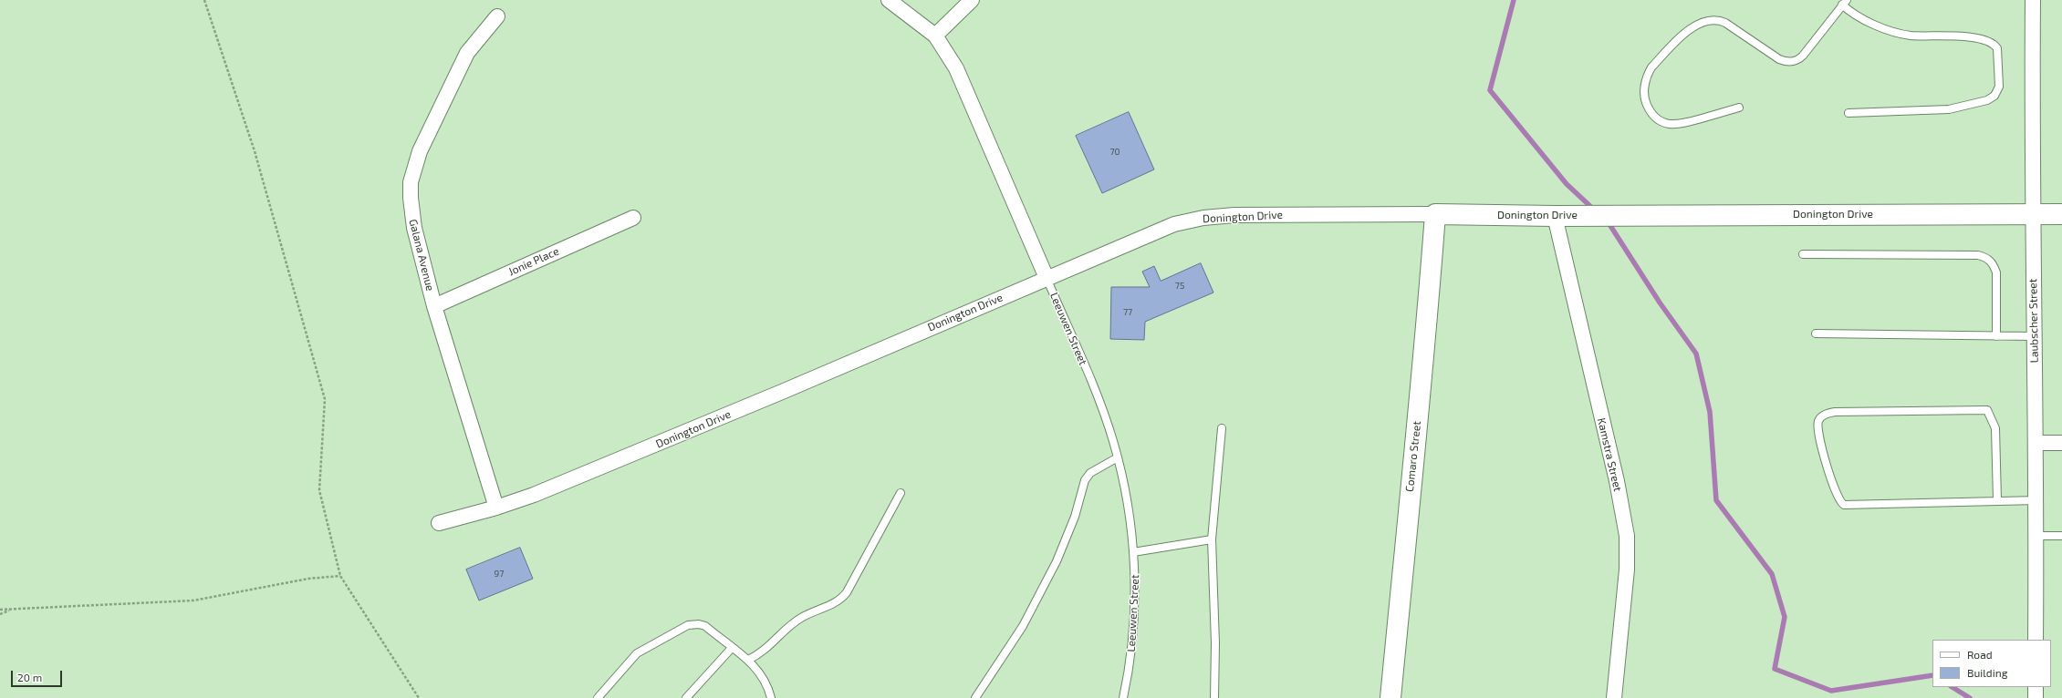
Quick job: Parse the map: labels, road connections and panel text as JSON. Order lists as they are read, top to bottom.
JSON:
{
  "streets": {
    "street": [
      "Donington Drive",
      "Galana Avenue",
      "Jonie Place",
      "Laubscher Street",
      "Leeuwen Street",
      "Kamstra Street",
      "Comaro Street"
    ]
  },
  "crossings": [
    ["Donington Drive", "Galana Avenue"],
    ["Donington Drive", "Laubscher Street"],
    ["Donington Drive", "Leeuwen Street"],
    ["Donington Drive", "Kamstra Street"],
    ["Donington Drive", "Comaro Street"],
    ["Galana Avenue", "Jonie Place"]
  ],
  "house_numbers": [
    "70",
    "75",
    "77",
    "97"
  ],
  "legend": ["Road", "Building"],
  "scale_bar": "20 m"
}
